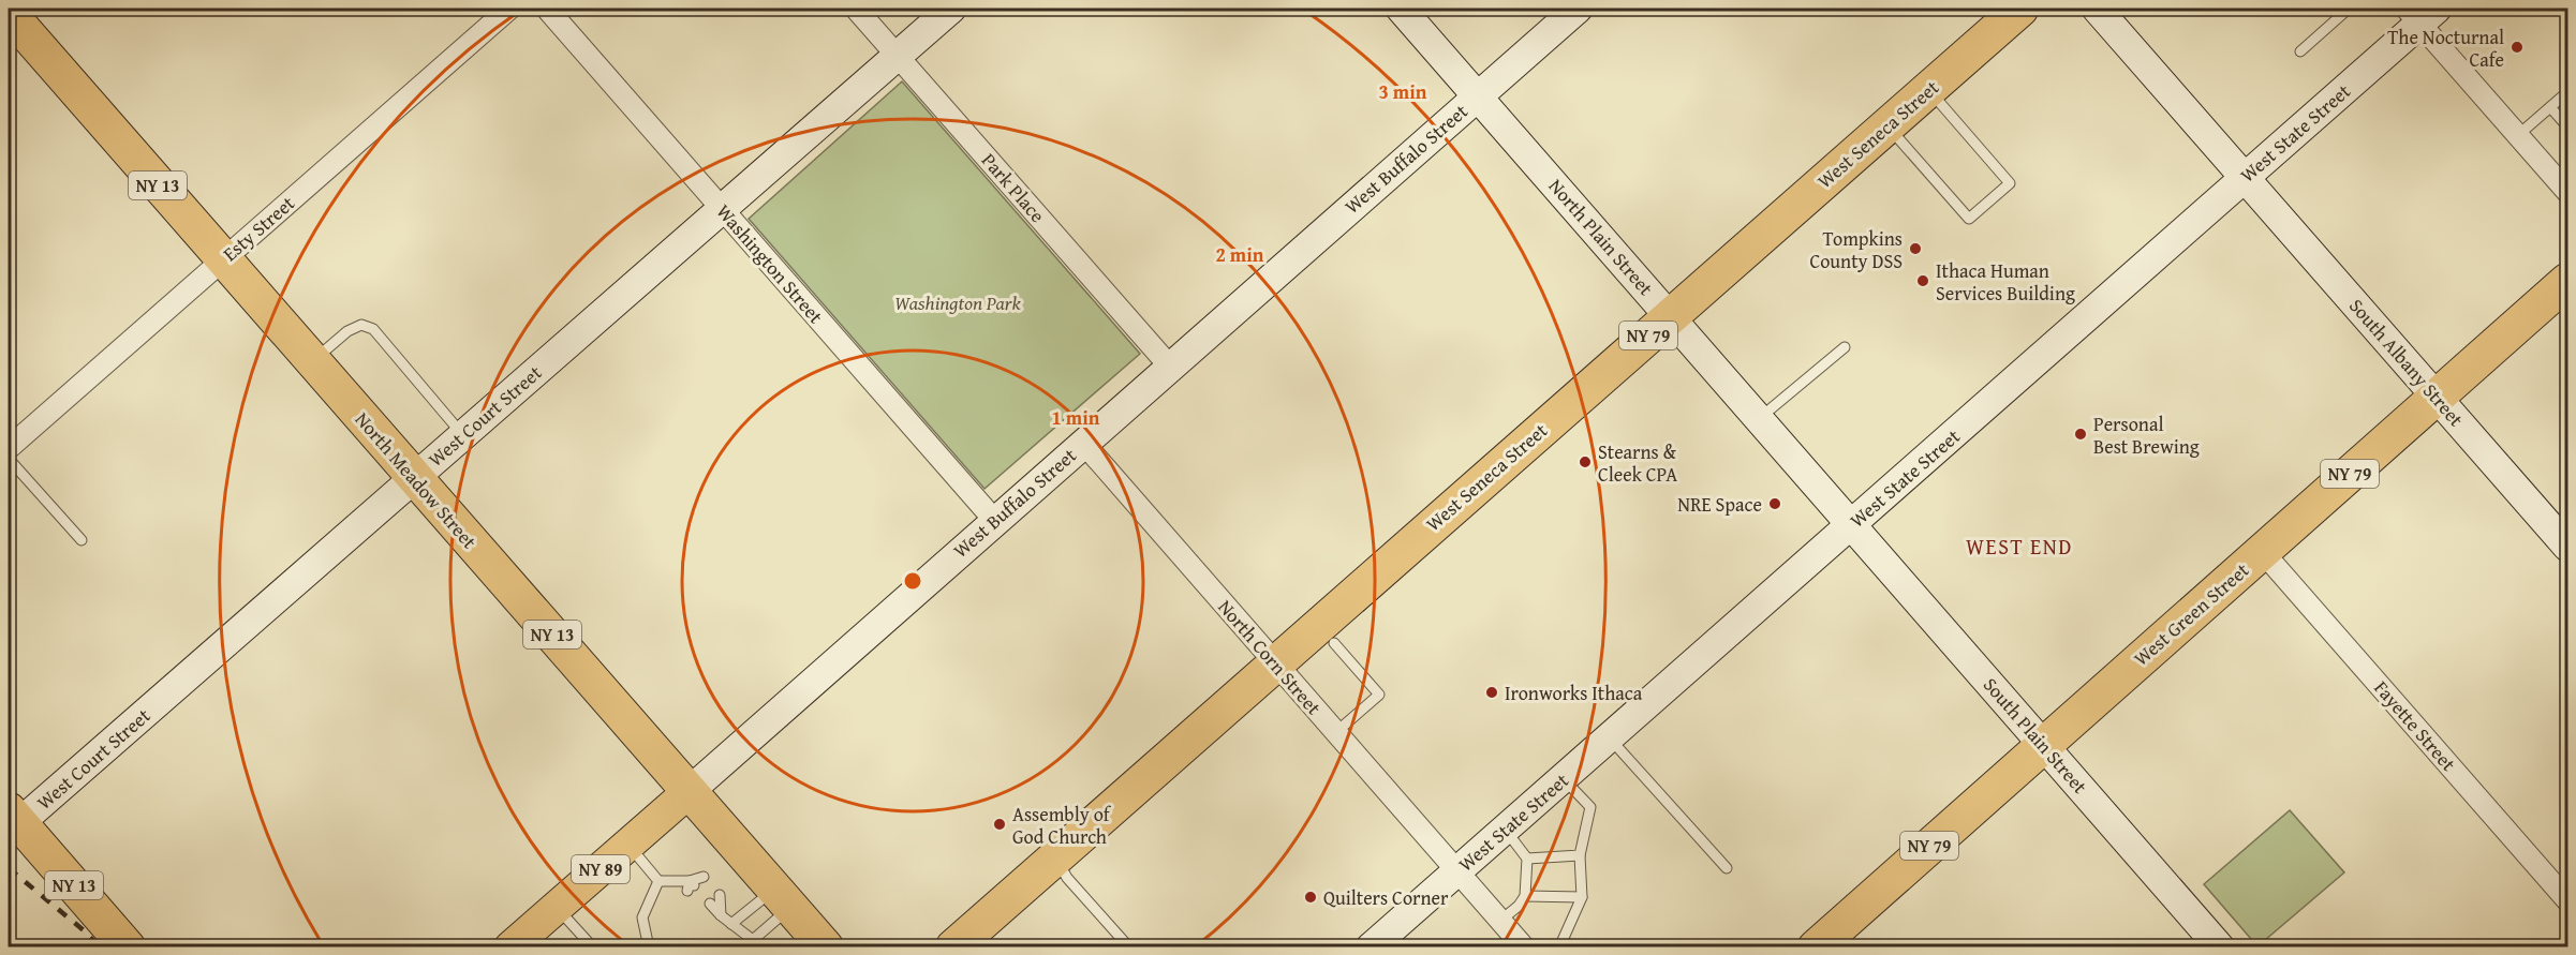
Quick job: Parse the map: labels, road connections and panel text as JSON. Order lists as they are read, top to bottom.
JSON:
{
  "streets": {
    "highway": [
      "West Seneca Street",
      "NY 13",
      "NY 79",
      "North Meadow Street",
      "West Green Street"
    ],
    "main road": ["West Buffalo Street", "NY 89"],
    "street": [
      "West State Street",
      "Park Place",
      "Esty Street",
      "North Plain Street",
      "Washington Street",
      "South Albany Street",
      "West Court Street",
      "North Corn Street",
      "Fayette Street",
      "South Plain Street"
    ]
  },
  "crossings": [
    ["West State Street", "North Plain Street"],
    ["West State Street", "South Albany Street"],
    ["West State Street", "North Corn Street"],
    ["West State Street", "South Plain Street"],
    ["West Seneca Street", "North Plain Street"],
    ["West Seneca Street", "North Corn Street"],
    ["West Buffalo Street", "Park Place"],
    ["West Buffalo Street", "North Plain Street"],
    ["West Buffalo Street", "Washington Street"],
    ["West Buffalo Street", "North Meadow Street"],
    ["West Buffalo Street", "North Corn Street"],
    ["NY 13", "West Court Street"],
    ["Park Place", "West Court Street"],
    ["Esty Street", "North Meadow Street"],
    ["North Plain Street", "South Plain Street"],
    ["Washington Street", "West Court Street"],
    ["South Albany Street", "West Green Street"],
    ["West Court Street", "North Meadow Street"],
    ["West Green Street", "Fayette Street"],
    ["West Green Street", "South Plain Street"]
  ],
  "districts": ["WEST END"],
  "parks": ["Washington Park"],
  "places": [
    "The Nocturnal Cafe",
    "Tompkins County DSS",
    "Ithaca Human Services Building",
    "Personal Best Brewing",
    "Stearns & Cleek CPA",
    "NRE Space",
    "Ironworks Ithaca",
    "Assembly of God Church",
    "Quilters Corner"
  ],
  "rings": ["3 min", "2 min", "1 min"]
}
